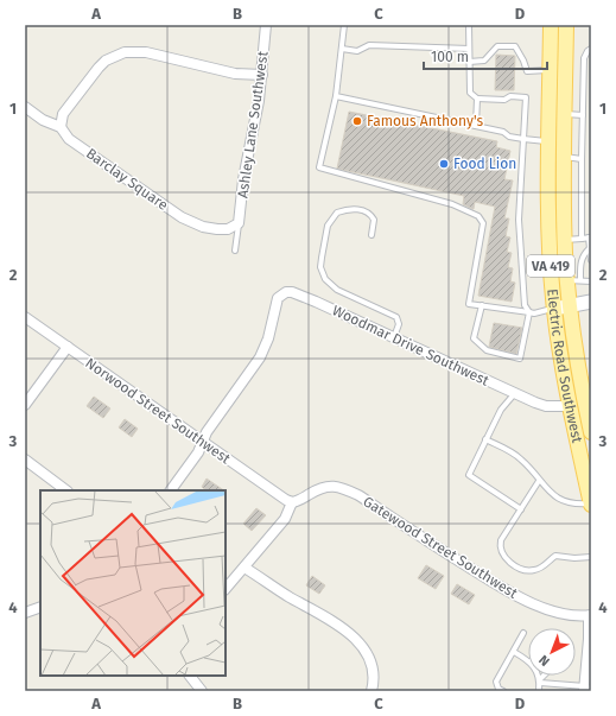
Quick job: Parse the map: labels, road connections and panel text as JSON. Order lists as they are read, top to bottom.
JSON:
{
  "streets": {
    "main road": ["VA 419", "Electric Road Southwest"],
    "street": [
      "Ashley Lane Southwest",
      "Barclay Square",
      "Woodmar Drive Southwest",
      "Norwood Street Southwest",
      "Gatewood Street Southwest"
    ]
  },
  "crossings": [
    ["Ashley Lane Southwest", "Barclay Square"],
    ["Woodmar Drive Southwest", "Electric Road Southwest"],
    ["Woodmar Drive Southwest", "Norwood Street Southwest"],
    ["Norwood Street Southwest", "Gatewood Street Southwest"]
  ],
  "places": ["Famous Anthony's", "Food Lion"],
  "scale_bar": "100 m",
  "north": "bottom left",
  "grid": {
    "columns": [
      "A",
      "B",
      "C",
      "D"
    ],
    "rows": [
      "1",
      "2",
      "3",
      "4"
    ]
  }
}
